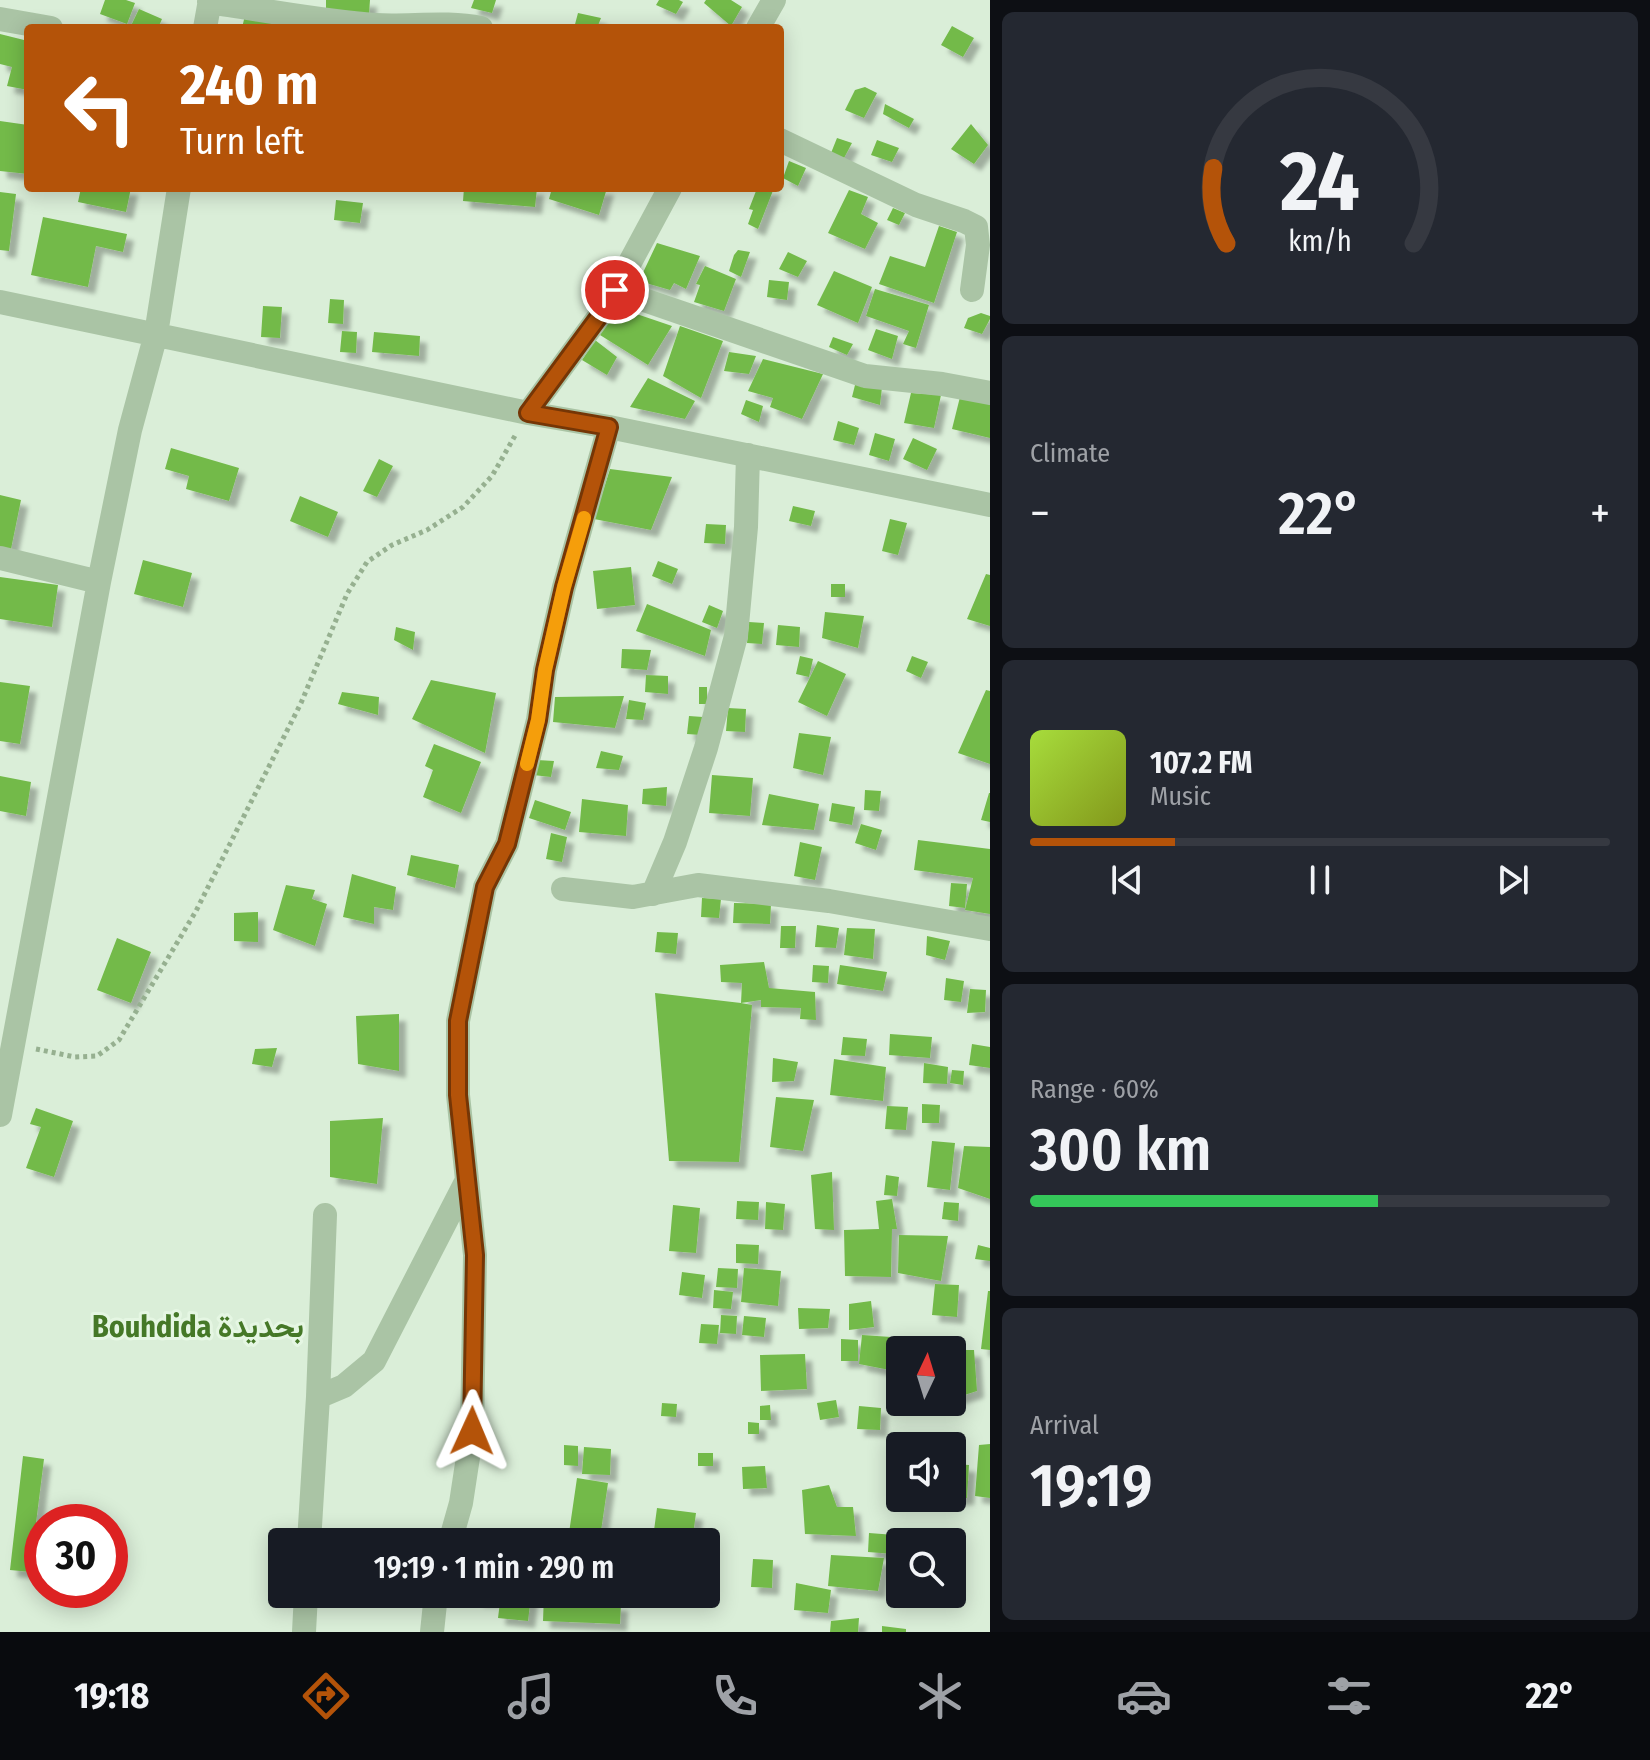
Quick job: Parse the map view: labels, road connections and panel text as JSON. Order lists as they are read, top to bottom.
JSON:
{
  "districts": ["Bouhdida بحديدة"],
  "north": "top",
  "page": {
    "turn": ["240 m", "Turn left"],
    "tile": [
      "Climate",
      ["Range · 60%", "300 km"],
      ["Arrival", "19:19"]
    ],
    "heat": ["−", "22°", "+"],
    "song": ["107.2 FM", "Music"],
    "limit": "30",
    "trip": "19:19 · 1 min · 290 m",
    "tabs": ["19:18", "22°"],
    "gauge": ["24", "km/h"]
  }
}
